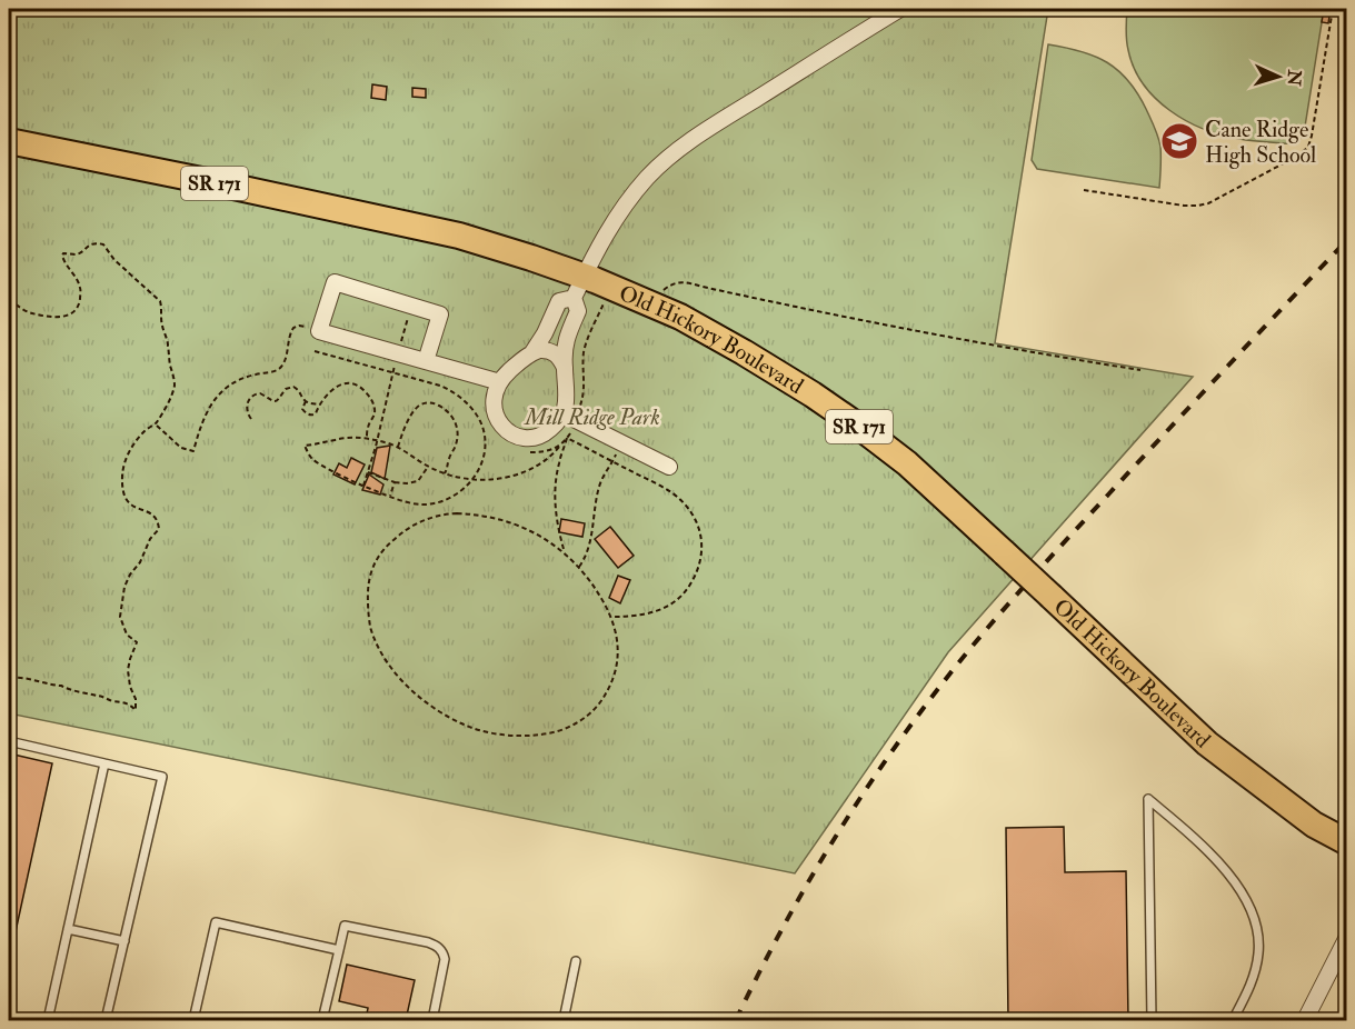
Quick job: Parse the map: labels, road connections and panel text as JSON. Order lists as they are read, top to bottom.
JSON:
{
  "streets": {
    "main road": ["SR 171", "Old Hickory Boulevard"]
  },
  "parks": ["Mill Ridge Park"],
  "places": {
    "school or university": ["Cane Ridge High School"]
  },
  "north": "right"
}
